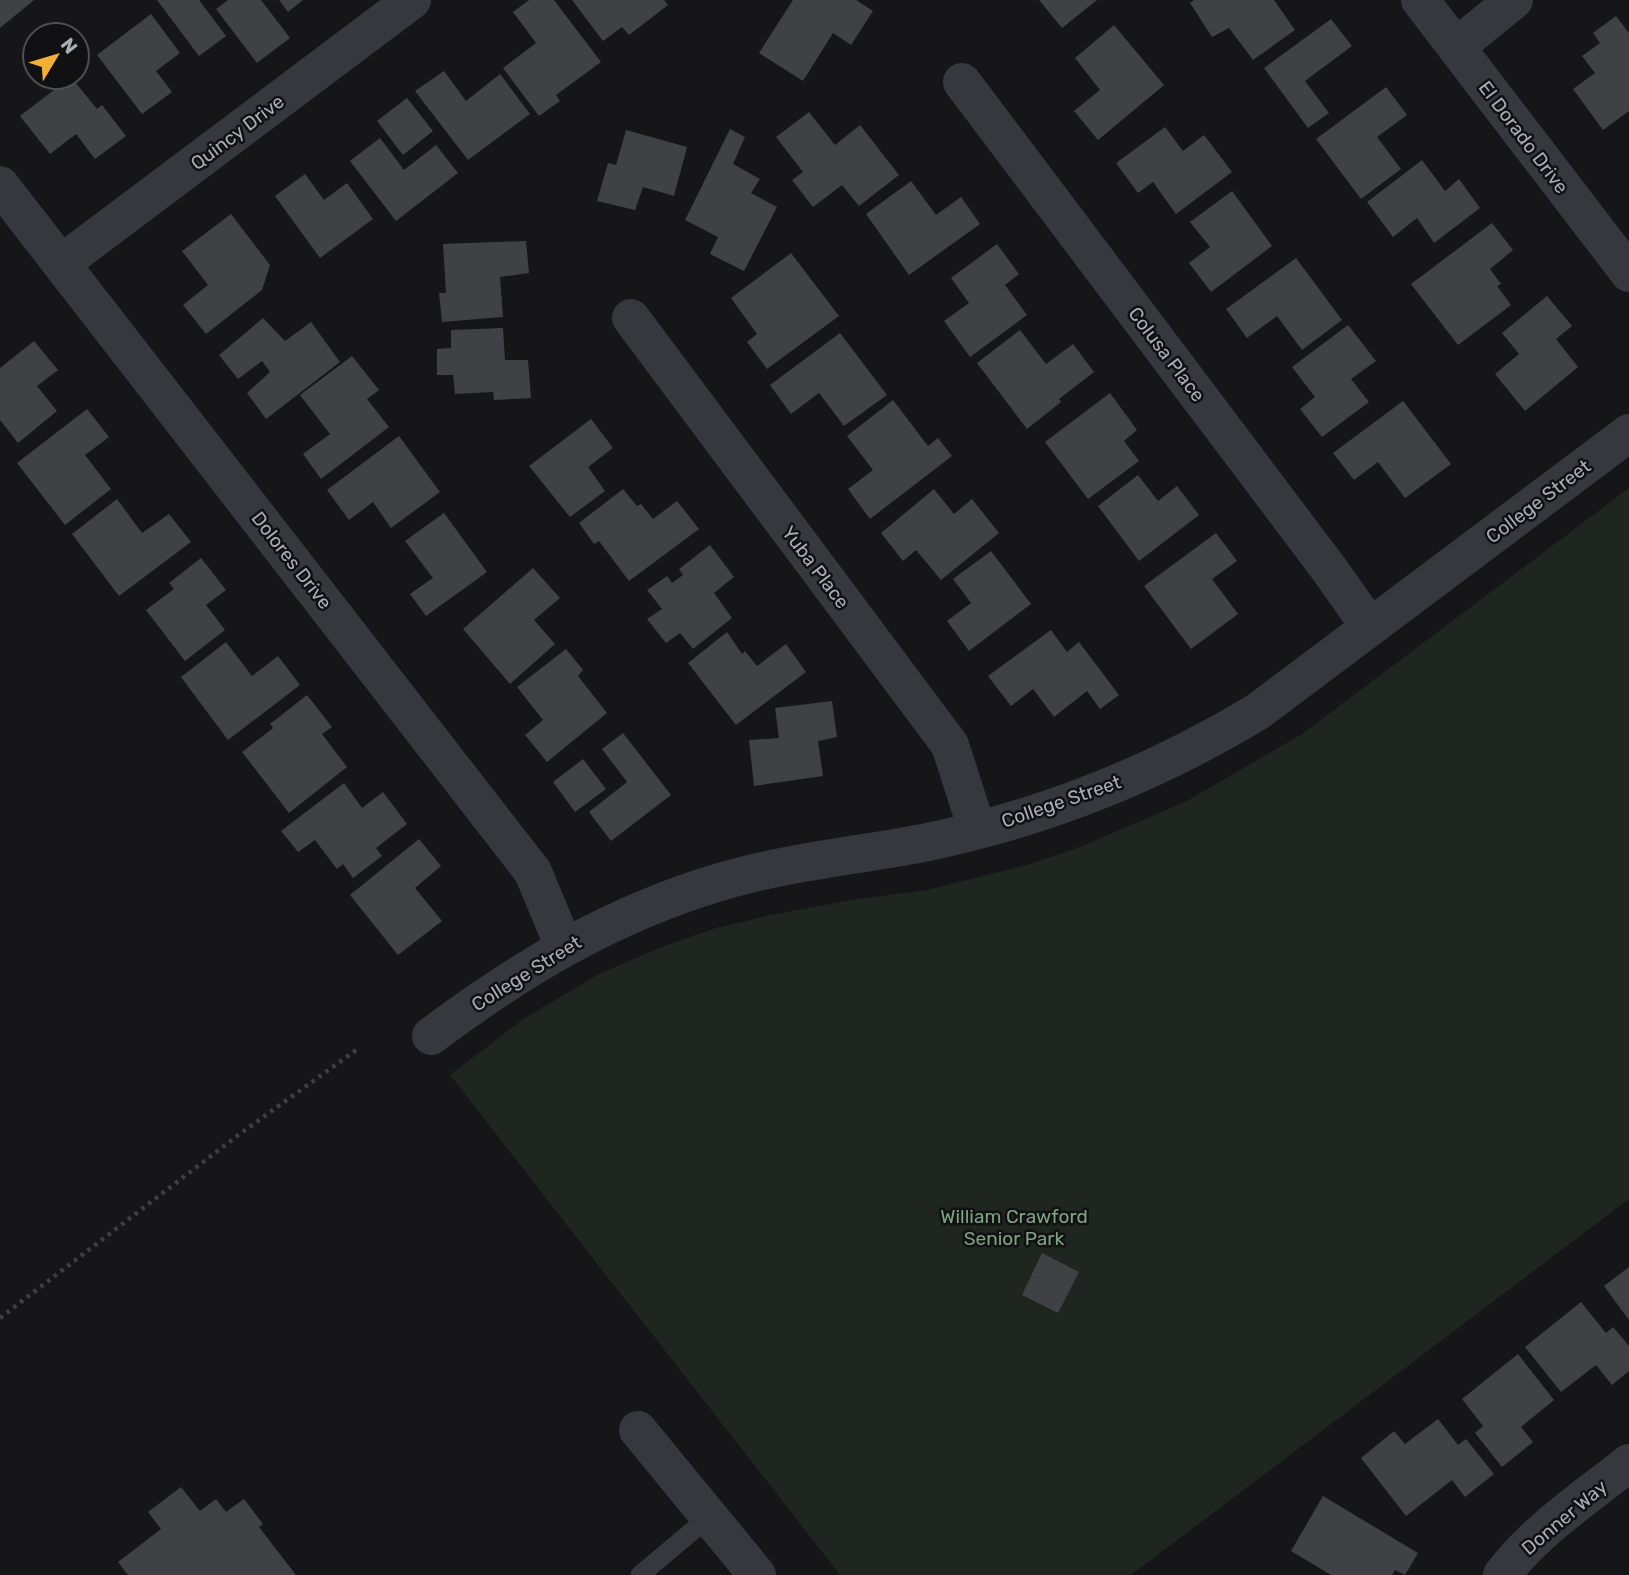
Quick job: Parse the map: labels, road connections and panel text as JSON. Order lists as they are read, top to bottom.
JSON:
{
  "streets": {
    "street": [
      "Quincy Drive",
      "El Dorado Drive",
      "Colusa Place",
      "College Street",
      "Dolores Drive",
      "Yuba Place",
      "Donner Way"
    ]
  },
  "crossings": [
    ["Quincy Drive", "Dolores Drive"],
    ["Colusa Place", "College Street"],
    ["College Street", "Dolores Drive"],
    ["College Street", "Yuba Place"]
  ],
  "parks": ["William Crawford Senior Park"],
  "north": "top right"
}
